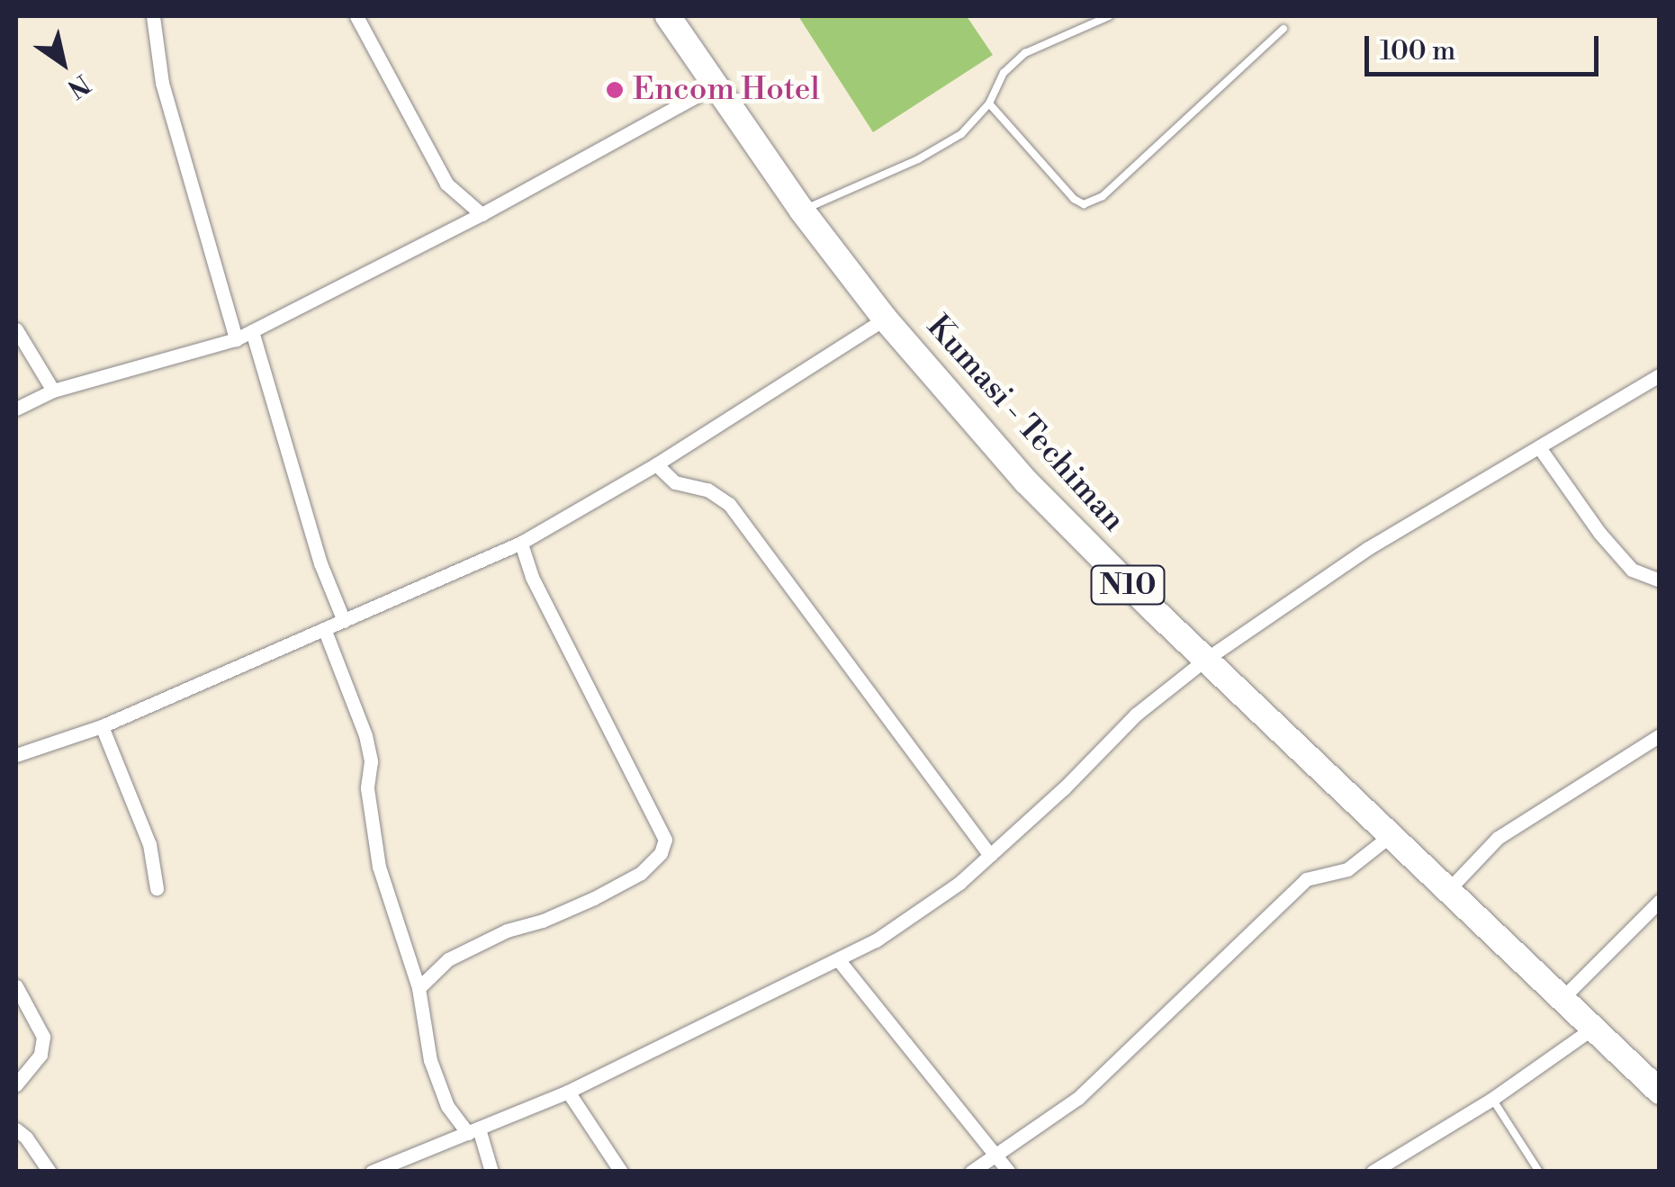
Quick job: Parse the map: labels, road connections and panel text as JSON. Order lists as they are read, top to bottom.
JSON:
{
  "streets": {
    "highway": ["Kumasi - Techiman", "N10"]
  },
  "places": ["Encom Hotel"],
  "scale_bar": "100 m",
  "north": "bottom right"
}
